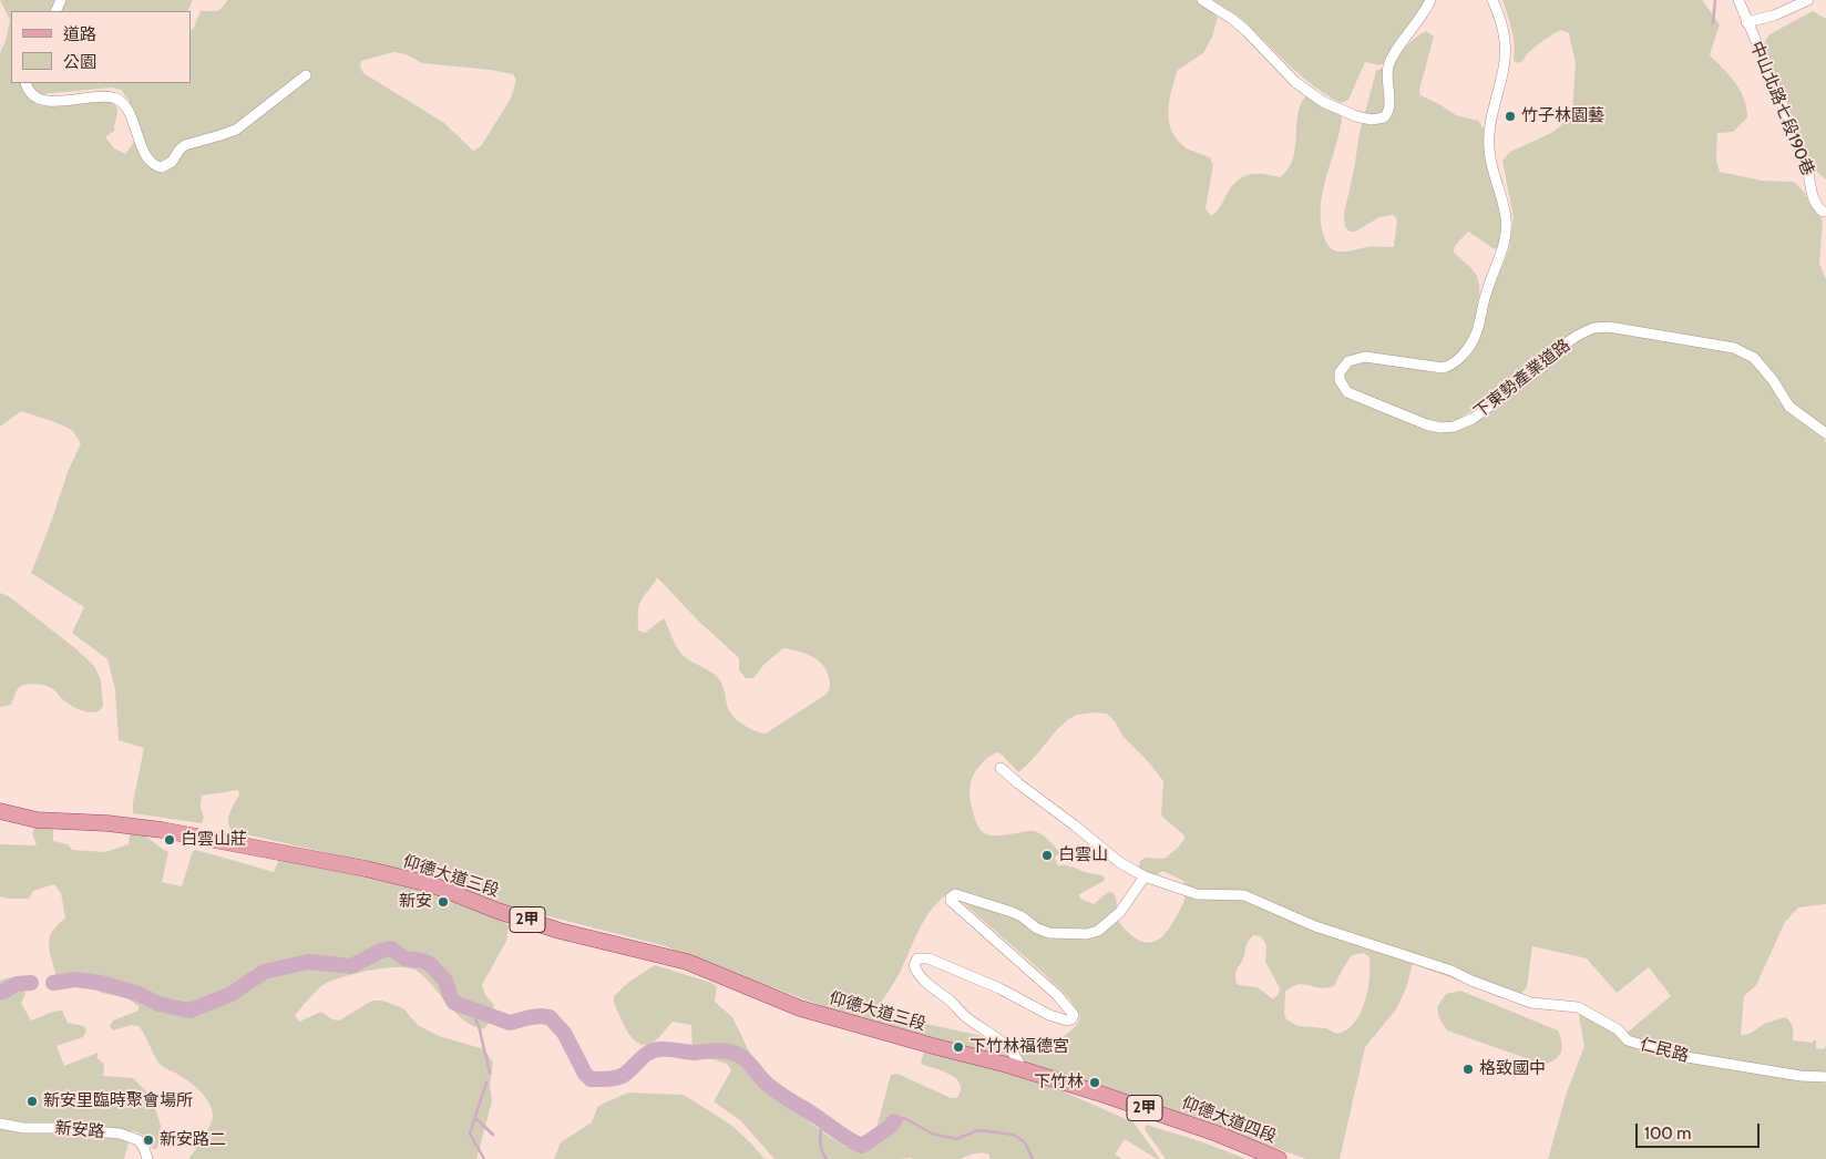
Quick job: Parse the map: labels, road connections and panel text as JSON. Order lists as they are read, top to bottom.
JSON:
{
  "streets": {
    "main road": ["仰德大道三段", "2甲", "仰德大道四段"],
    "street": [
      "中山北路七段190巷",
      "下東勢產業道路",
      "仁民路",
      "新安路"
    ]
  },
  "crossings": [
    ["仰德大道三段", "仰德大道四段"]
  ],
  "places": [
    "竹子林園藝",
    "白雲山莊",
    "白雲山",
    "新安",
    "下竹林福德宮",
    "格致國中",
    "下竹林",
    "新安里臨時聚會場所",
    "新安路二"
  ],
  "legend": ["道路", "公園"],
  "scale_bar": "100 m"
}
